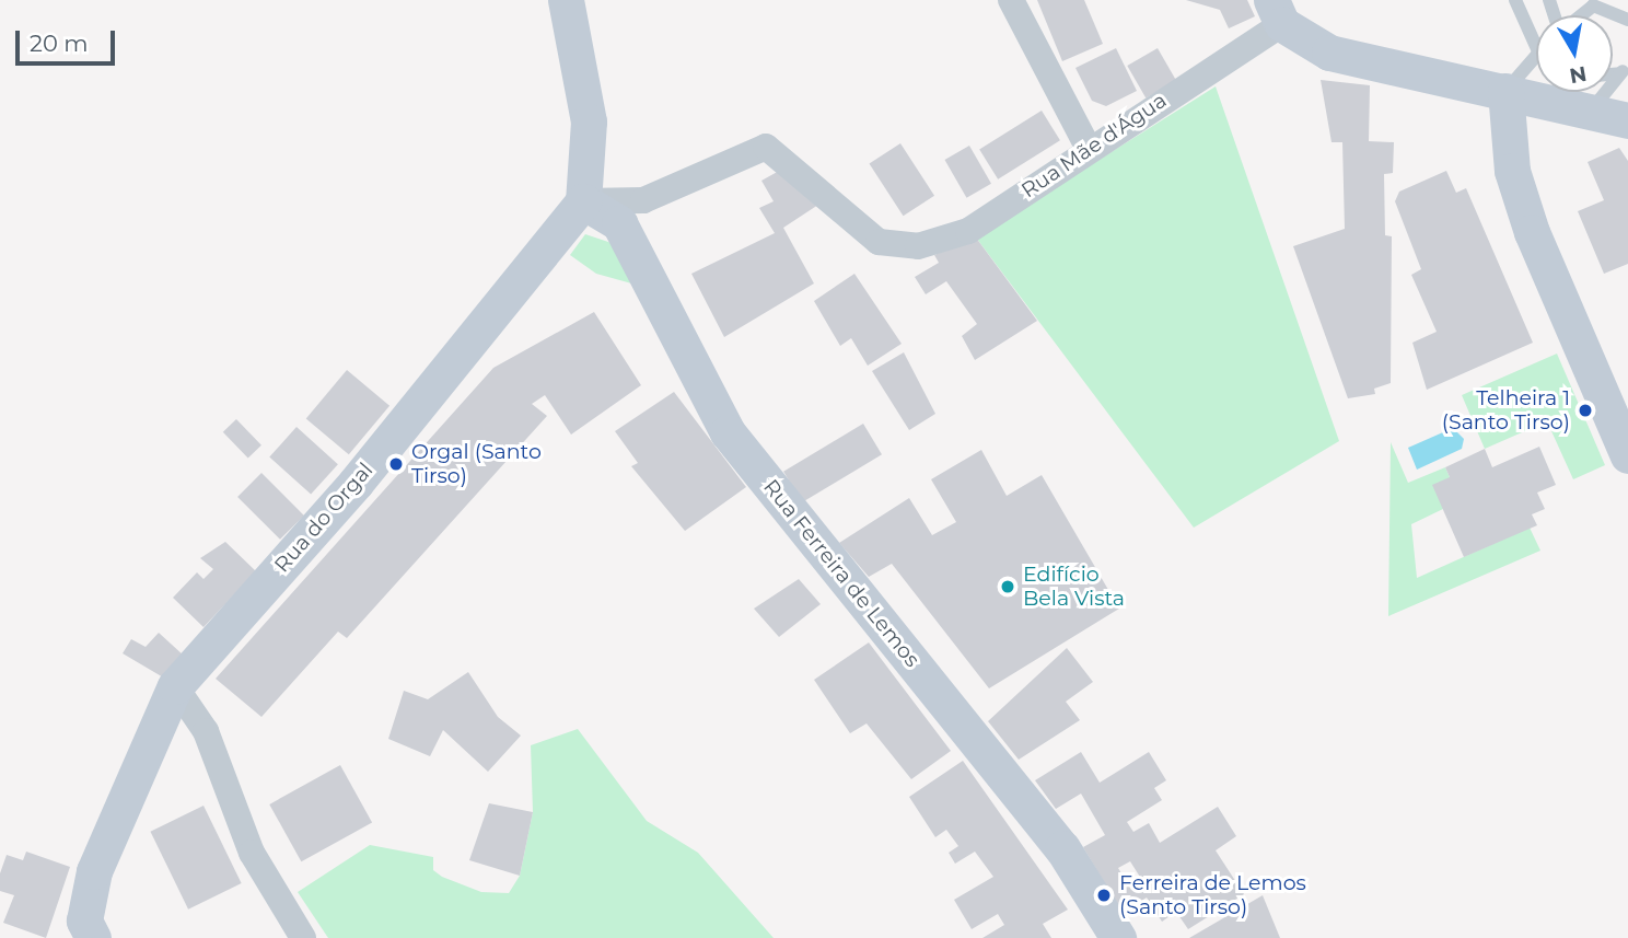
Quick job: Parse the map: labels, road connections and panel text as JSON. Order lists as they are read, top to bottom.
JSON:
{
  "streets": {
    "street": ["Rua Mãe d'Água", "Rua do Orgal", "Rua Ferreira de Lemos"]
  },
  "crossings": [
    ["Rua Mãe d'Água", "Rua do Orgal"],
    ["Rua Mãe d'Água", "Rua Ferreira de Lemos"],
    ["Rua do Orgal", "Rua Ferreira de Lemos"]
  ],
  "places": [
    "Telheira 1 (Santo Tirso)",
    "Orgal (Santo Tirso)",
    "Edifício Bela Vista",
    "Ferreira de Lemos (Santo Tirso)"
  ],
  "scale_bar": "20 m",
  "north": "bottom"
}
